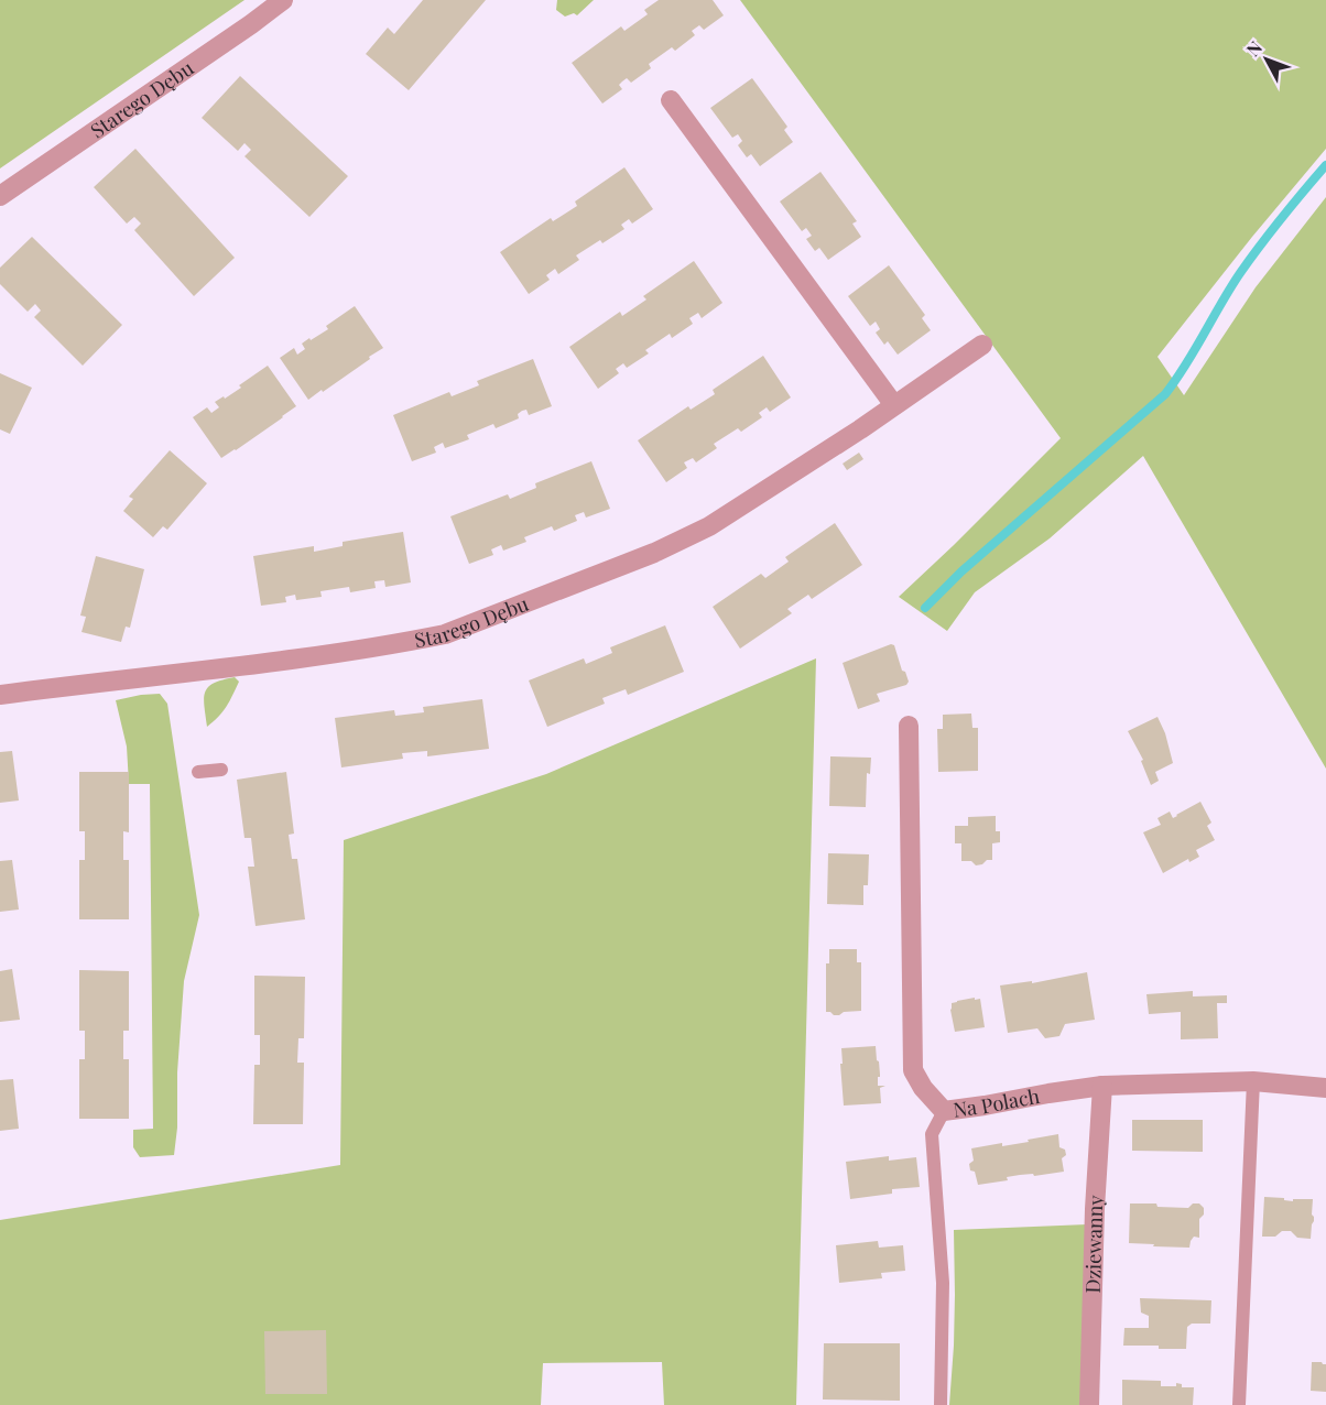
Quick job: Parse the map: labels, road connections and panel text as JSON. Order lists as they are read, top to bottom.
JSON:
{
  "streets": {
    "street": ["Starego Dębu", "Na Polach", "Dziewanny"]
  },
  "crossings": [
    ["Na Polach", "Dziewanny"]
  ],
  "north": "top left"
}
